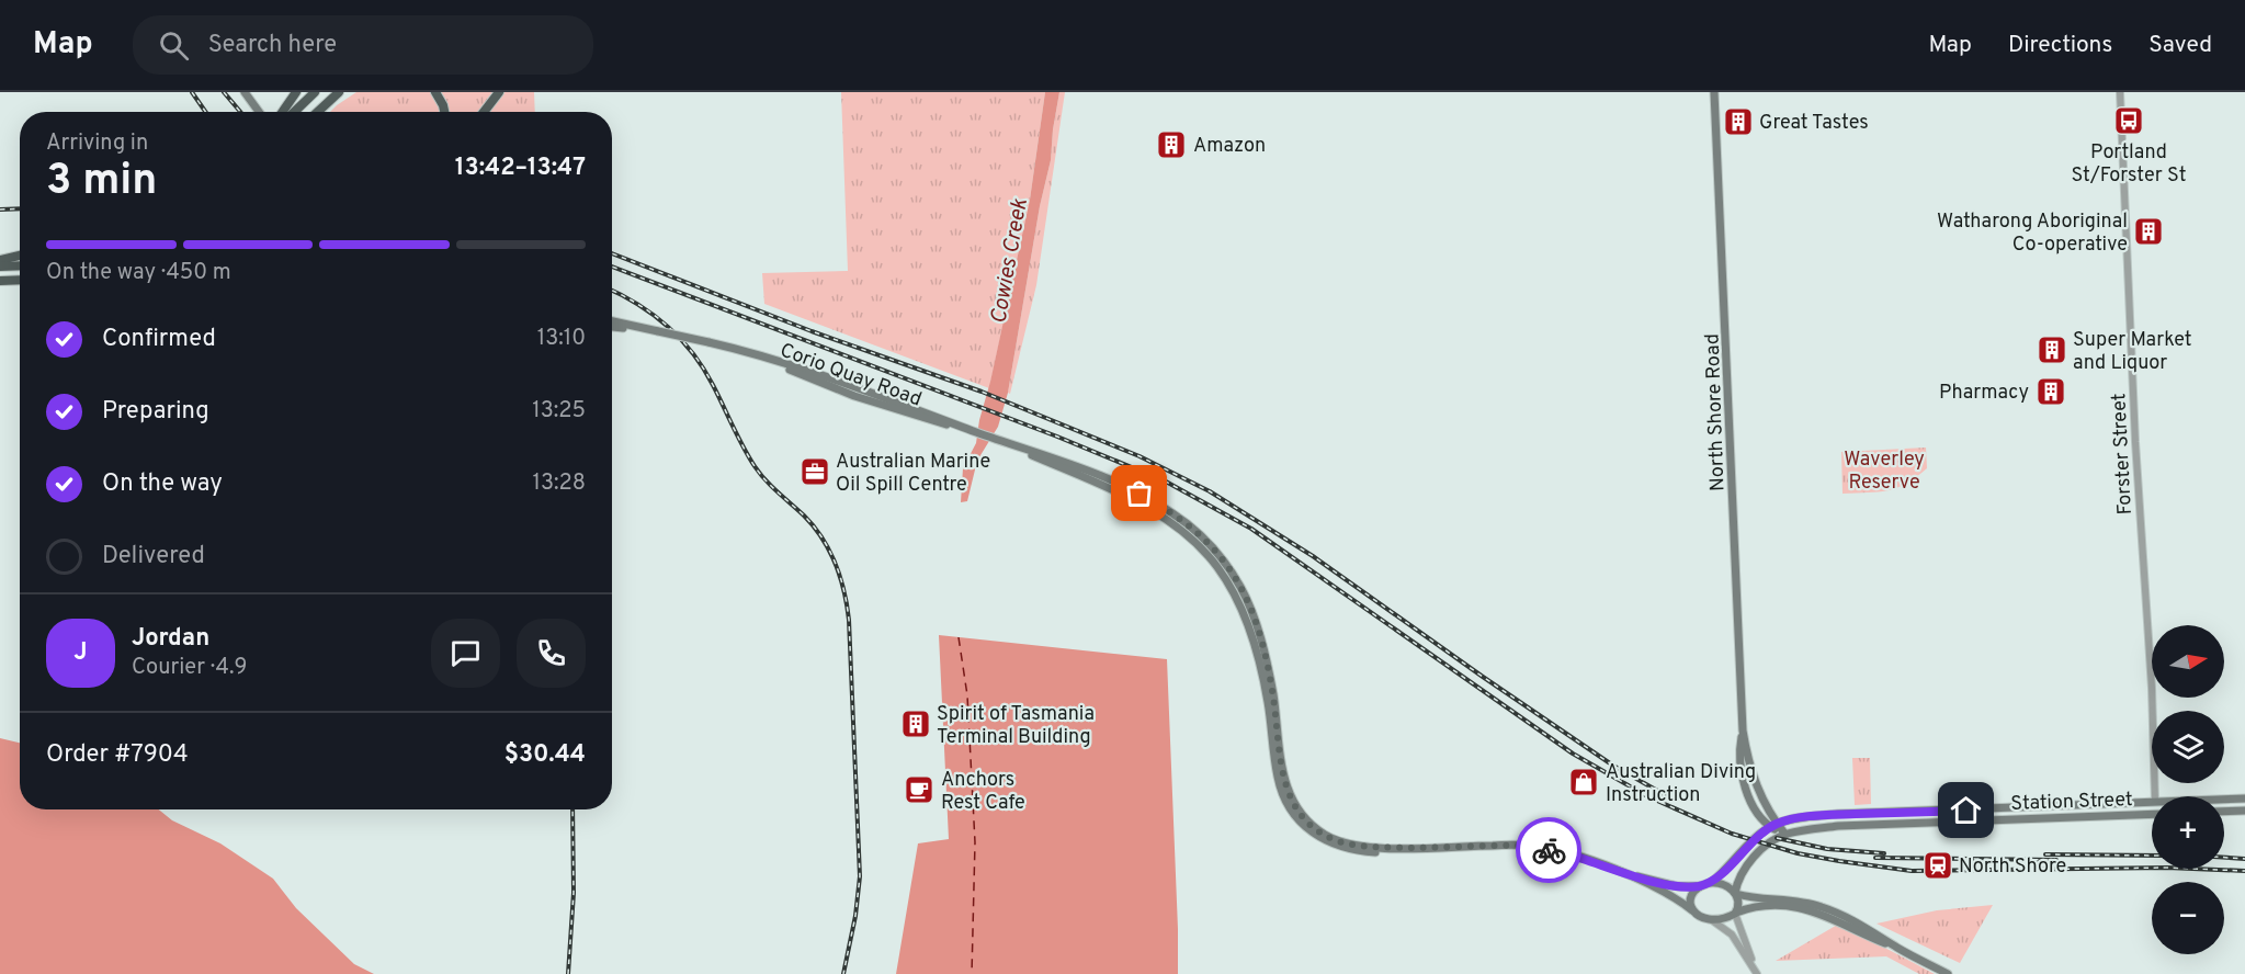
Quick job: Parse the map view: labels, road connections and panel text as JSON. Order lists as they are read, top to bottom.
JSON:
{
  "streets": {
    "main road": ["Corio Quay Road", "North Shore Road", "Station Street"],
    "street": ["Forster Street"]
  },
  "crossings": [
    ["Corio Quay Road", "Station Street"],
    ["North Shore Road", "Station Street"]
  ],
  "water": ["Cowies Creek"],
  "parks": ["Waverley Reserve"],
  "places": {
    "bus stop": ["Portland St/Forster St"],
    "building": [
      "Great Tastes",
      "Amazon",
      "Watharong Aboriginal Co-operative",
      "Super Market and Liquor",
      "Pharmacy",
      "Spirit of Tasmania Terminal Building"
    ],
    "office": ["Australian Marine Oil Spill Centre"],
    "shop": ["Australian Diving Instruction"],
    "cafe": ["Anchors Rest Cafe"],
    "station": ["North Shore"]
  },
  "north": "right",
  "page": {
    "header": "Map",
    "search": "Search here",
    "nav": ["Map", "Directions", "Saved"],
    "heading": ["3 min", "Arriving in", "13:42–13:47"],
    "panel": [
      "Jordan",
      "Courier · 4.9",
      "Order #7904",
      "$30.44"
    ],
    "bar": "On the way · 450 m",
    "list": [
      ["Confirmed", "13:10"],
      ["Preparing", "13:25"],
      ["On the way", "13:28"],
      "Delivered"
    ],
    "round": "J",
    "map_buttons": ["+", "−"]
  }
}
